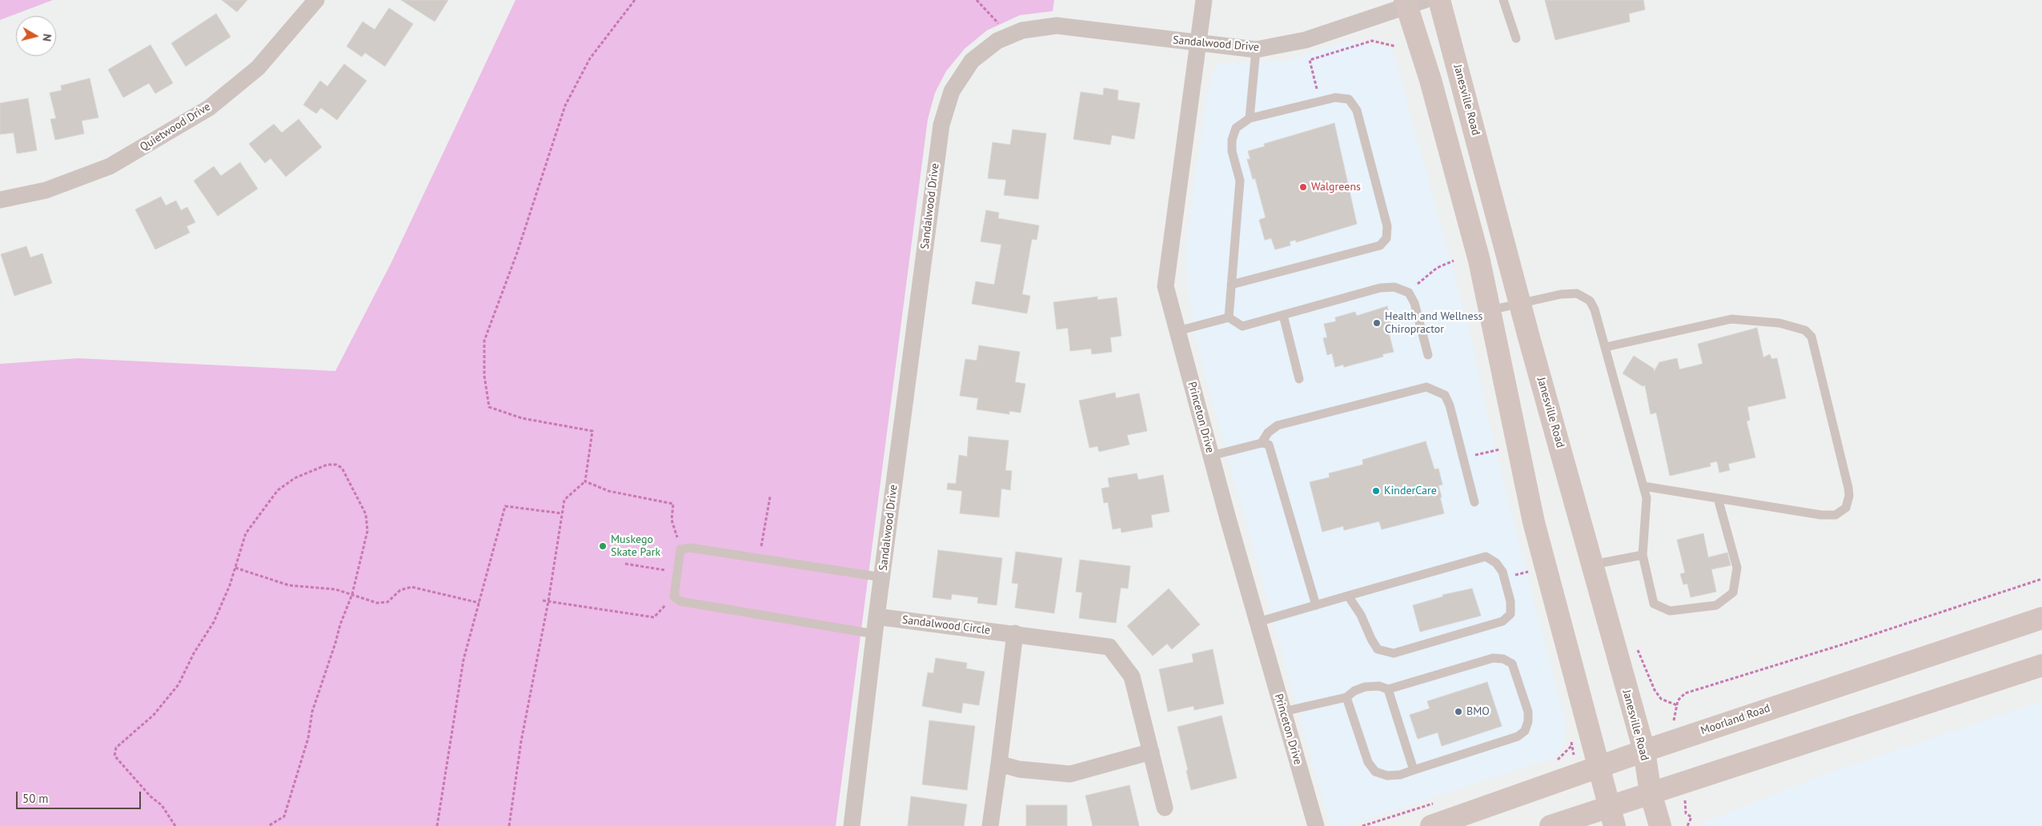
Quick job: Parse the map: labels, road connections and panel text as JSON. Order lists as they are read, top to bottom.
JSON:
{
  "streets": {
    "main road": ["Janesville Road", "Moorland Road"],
    "street": [
      "Sandalwood Drive",
      "Quietwood Drive",
      "Princeton Drive",
      "Sandalwood Circle"
    ]
  },
  "crossings": [
    ["Sandalwood Drive", "Princeton Drive"],
    ["Sandalwood Drive", "Sandalwood Circle"],
    ["Janesville Road", "Moorland Road"]
  ],
  "places": [
    "Walgreens",
    "Health and Wellness Chiropractor",
    "KinderCare",
    "Muskego Skate Park",
    "BMO"
  ],
  "scale_bar": "50 m",
  "north": "right"
}
